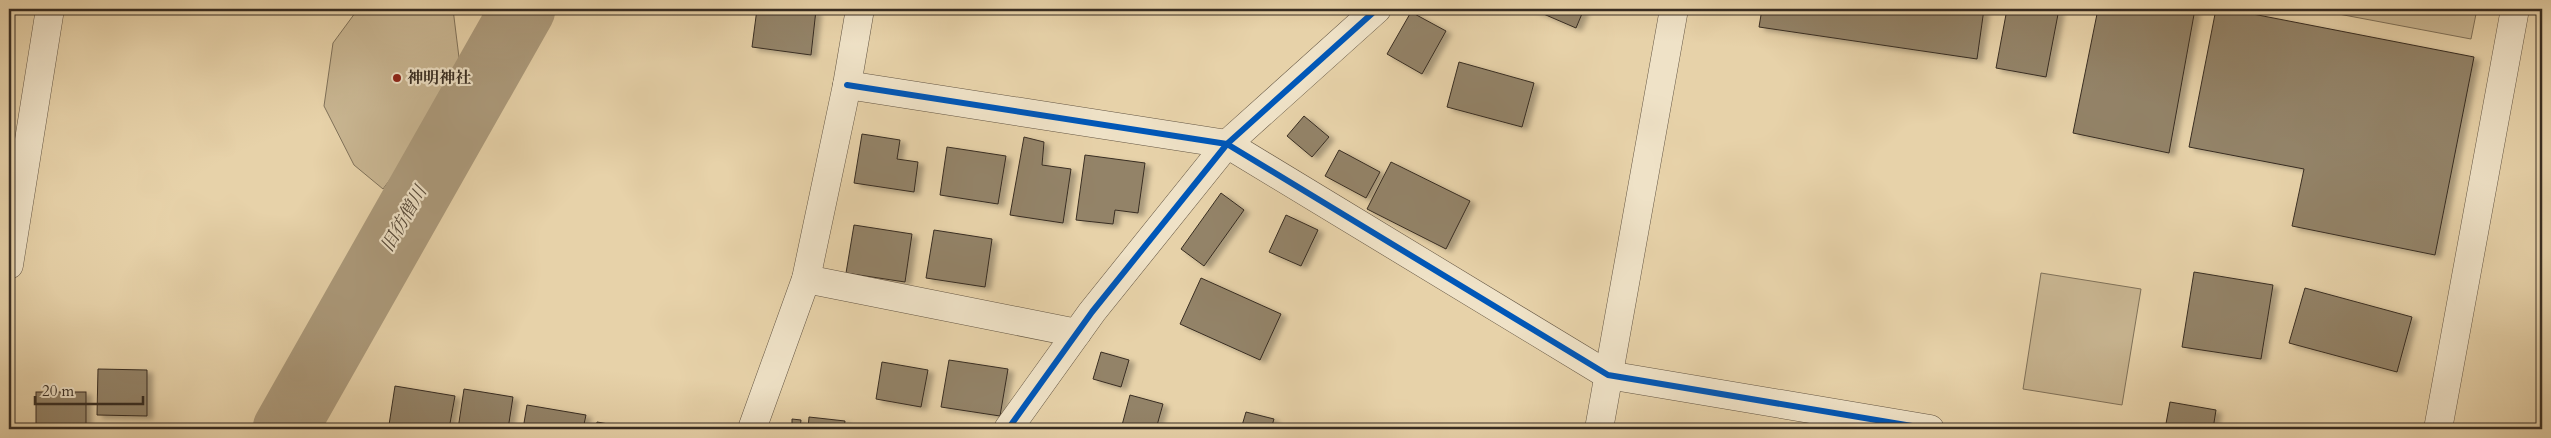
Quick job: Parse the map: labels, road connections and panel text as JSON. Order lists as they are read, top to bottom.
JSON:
{
  "water": ["旧彷僧川"],
  "places": ["神明神社"],
  "scale_bar": "20 m"
}
